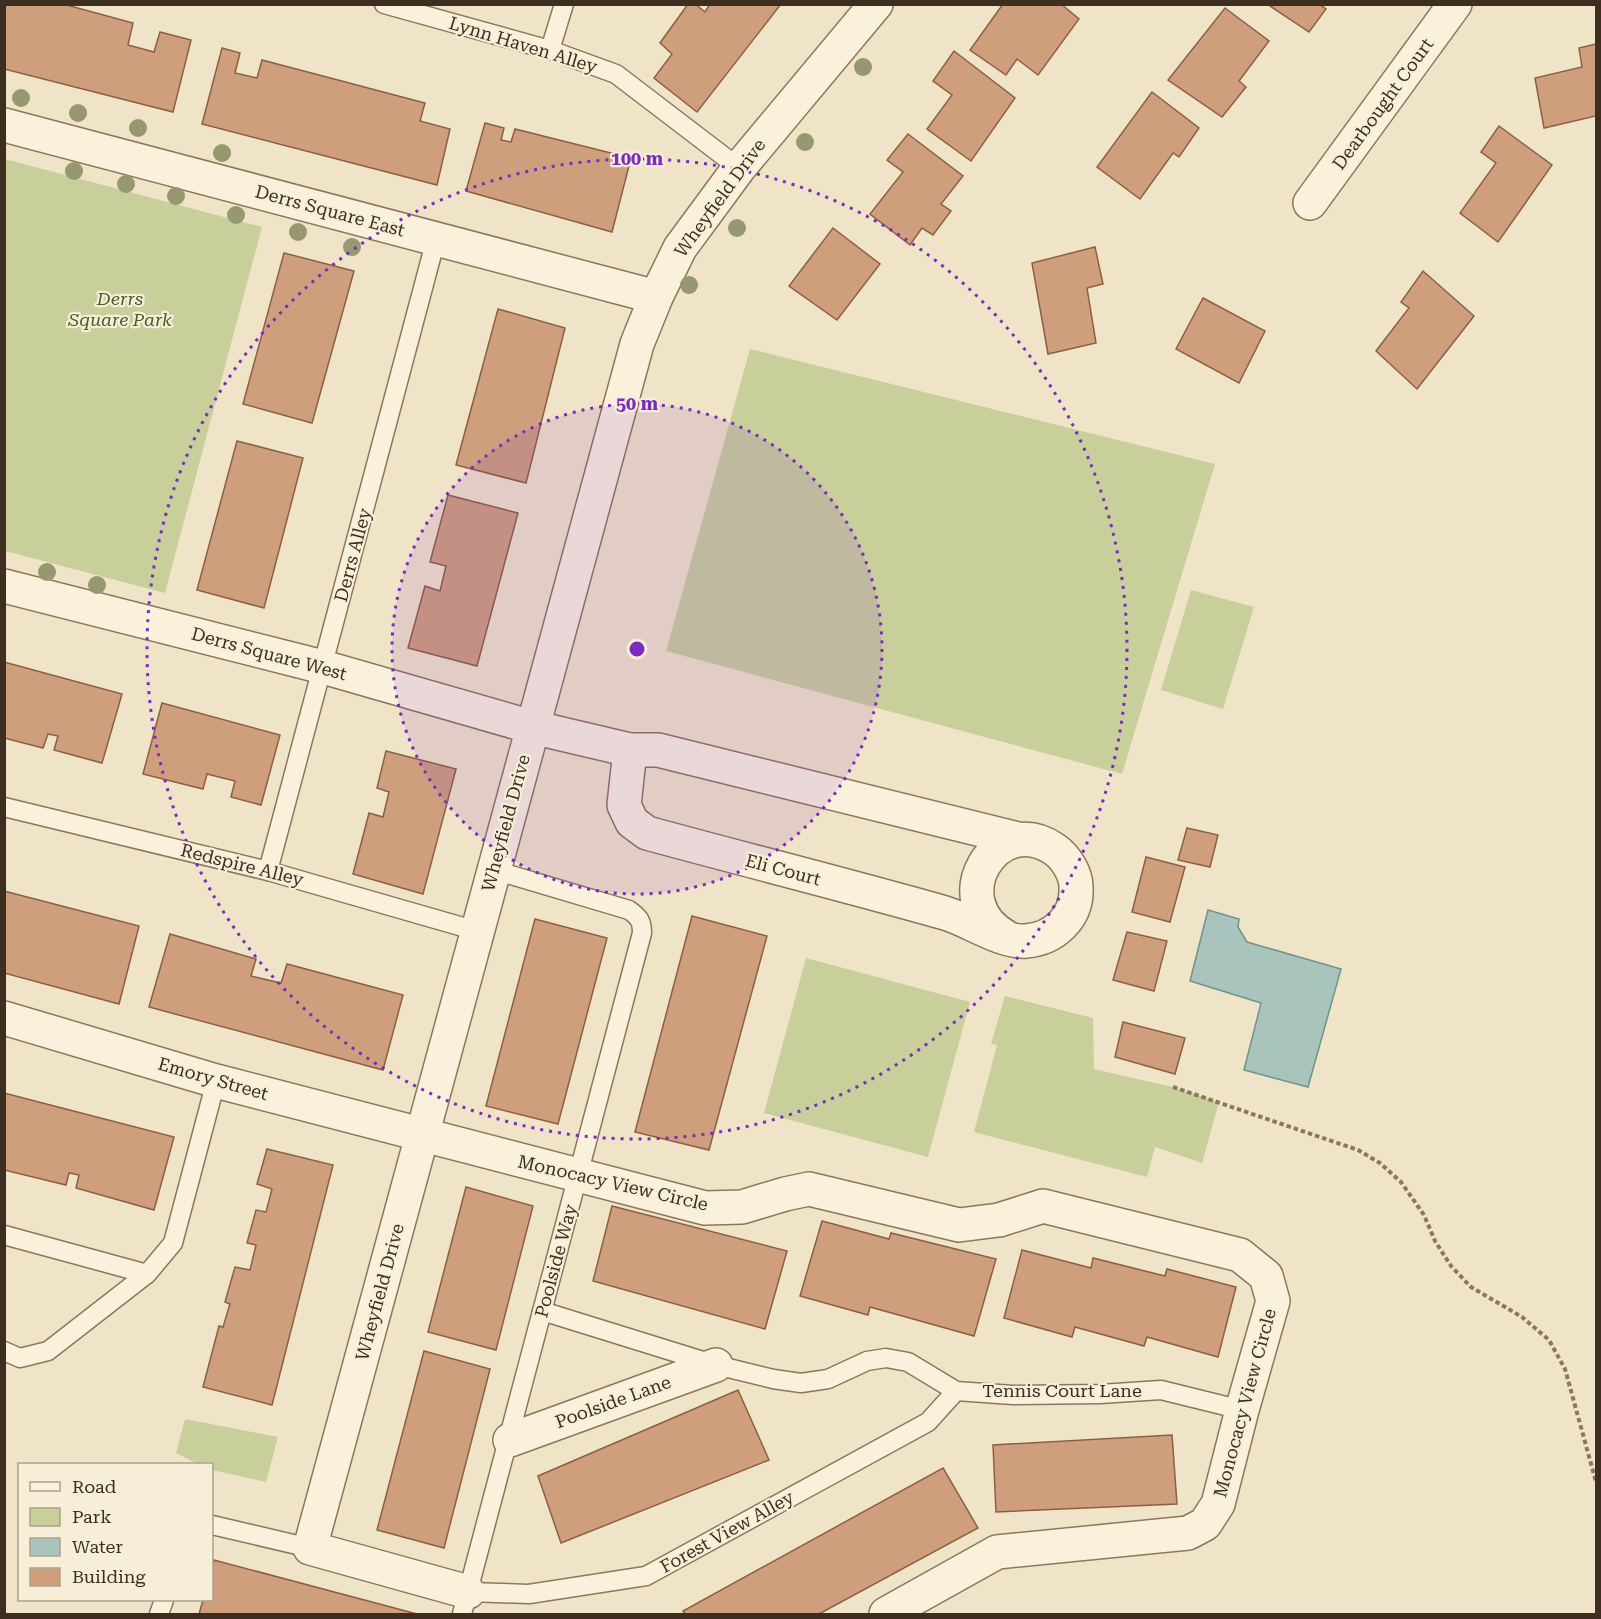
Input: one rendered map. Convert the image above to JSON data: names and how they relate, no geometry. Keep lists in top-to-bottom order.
{
  "streets": {
    "street": [
      "Dearbought Court",
      "Wheyfield Drive",
      "Derrs Square East",
      "Derrs Square West",
      "Eli Court",
      "Emory Street",
      "Monocacy View Circle",
      "Poolside Lane"
    ],
    "lane": [
      "Lynn Haven Alley",
      "Derrs Alley",
      "Redspire Alley",
      "Poolside Way",
      "Tennis Court Lane",
      "Forest View Alley"
    ]
  },
  "crossings": [
    ["Lynn Haven Alley", "Wheyfield Drive"],
    ["Wheyfield Drive", "Derrs Square East"],
    ["Wheyfield Drive", "Derrs Square West"],
    ["Wheyfield Drive", "Redspire Alley"],
    ["Wheyfield Drive", "Eli Court"],
    ["Wheyfield Drive", "Emory Street"],
    ["Wheyfield Drive", "Monocacy View Circle"],
    ["Wheyfield Drive", "Poolside Way"],
    ["Derrs Square East", "Derrs Alley"],
    ["Derrs Alley", "Derrs Square West"],
    ["Derrs Alley", "Redspire Alley"],
    ["Derrs Square West", "Eli Court"],
    ["Emory Street", "Monocacy View Circle"],
    ["Monocacy View Circle", "Poolside Way"],
    ["Monocacy View Circle", "Tennis Court Lane"],
    ["Poolside Way", "Tennis Court Lane"],
    ["Poolside Way", "Poolside Lane"],
    ["Poolside Way", "Forest View Alley"],
    ["Tennis Court Lane", "Poolside Lane"],
    ["Tennis Court Lane", "Forest View Alley"]
  ],
  "parks": ["Derrs Square Park"],
  "legend": [
    "Road",
    "Park",
    "Water",
    "Building"
  ],
  "rings": ["100 m", "50 m"]
}
